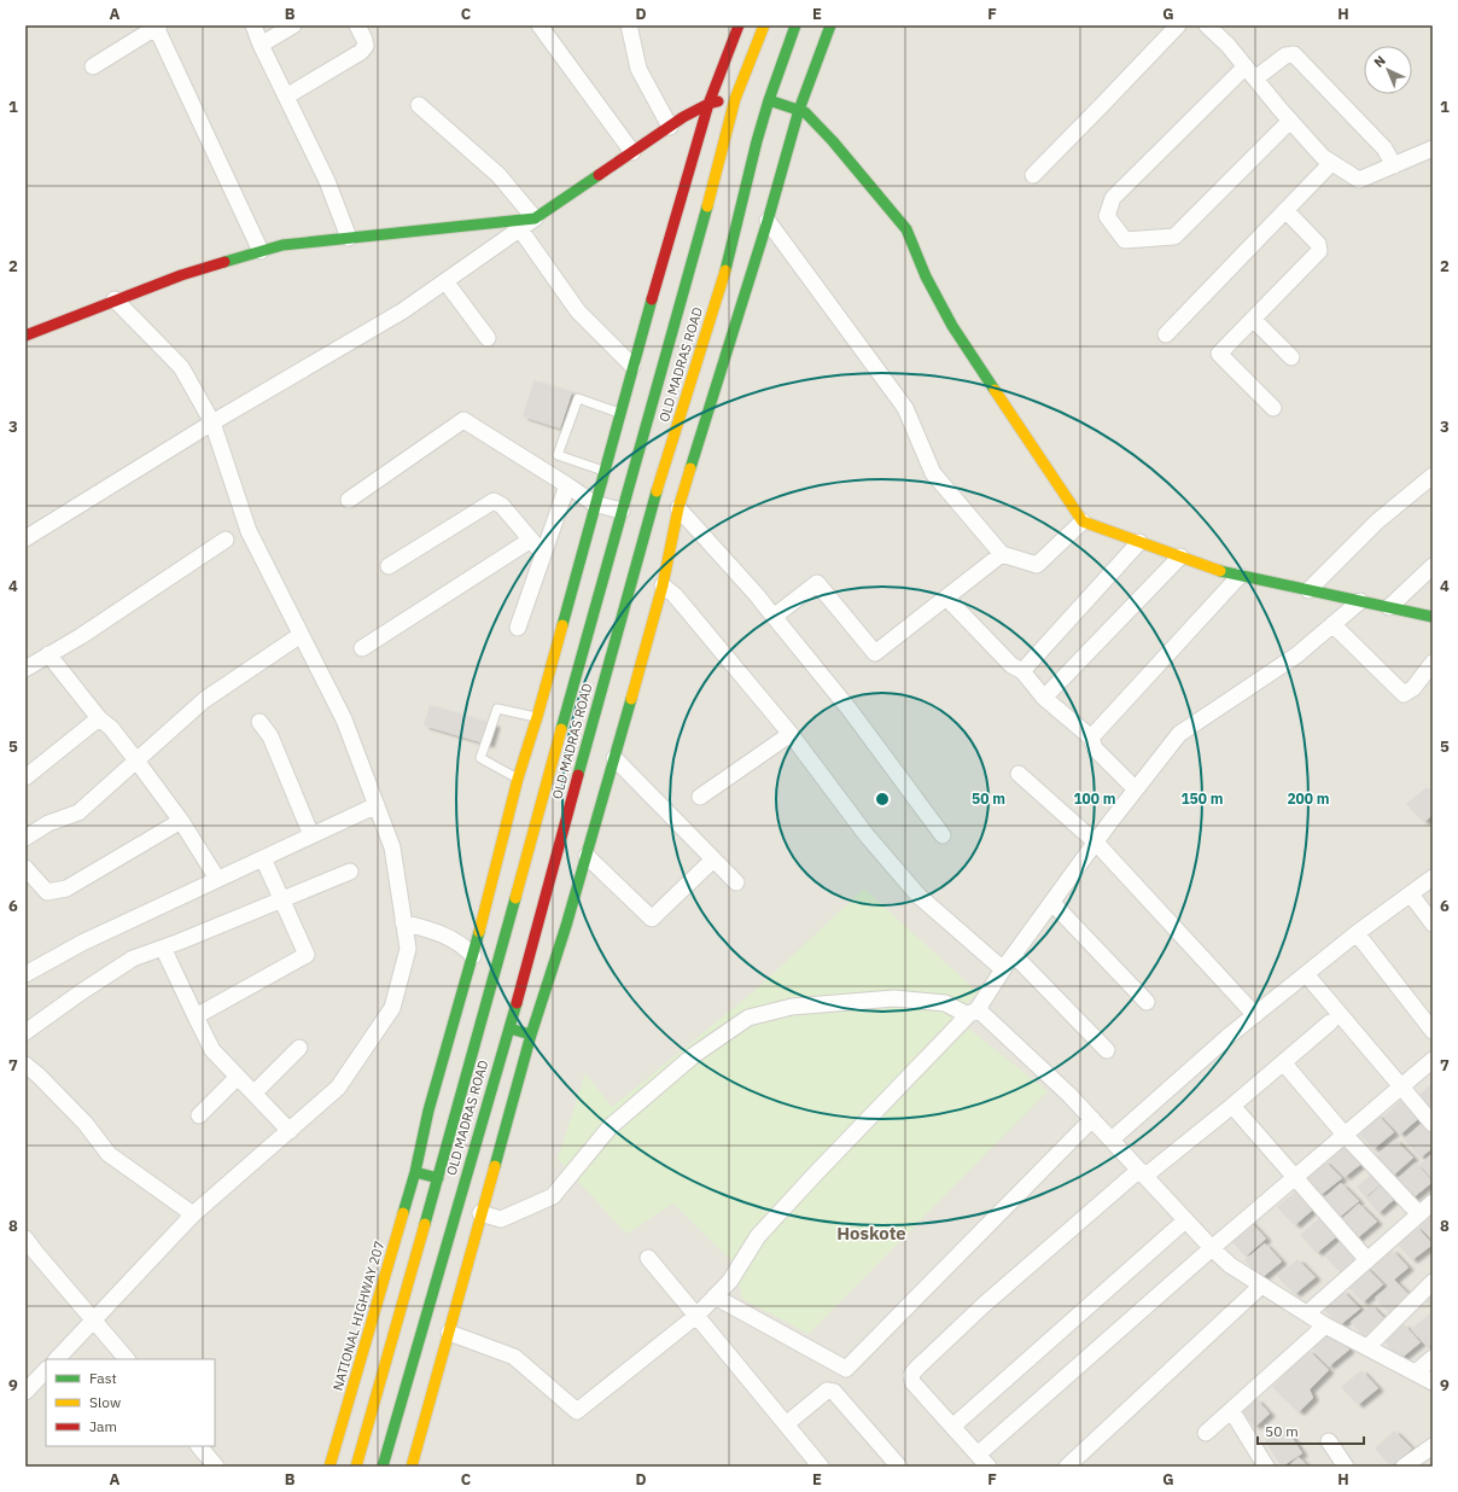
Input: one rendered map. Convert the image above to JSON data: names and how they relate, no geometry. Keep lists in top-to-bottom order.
{
  "streets": {
    "main road": ["OLD MADRAS ROAD", "NATIONAL HIGHWAY 207"]
  },
  "districts": ["Hoskote"],
  "legend": ["Fast", "Slow", "Jam"],
  "scale_bar": "50 m",
  "north": "top left",
  "grid": {
    "columns": [
      "A",
      "B",
      "C",
      "D",
      "E",
      "F",
      "G",
      "H"
    ],
    "rows": [
      "1",
      "2",
      "3",
      "4",
      "5",
      "6",
      "7",
      "8",
      "9"
    ]
  },
  "rings": [
    "50 m",
    "100 m",
    "150 m",
    "200 m"
  ]
}
